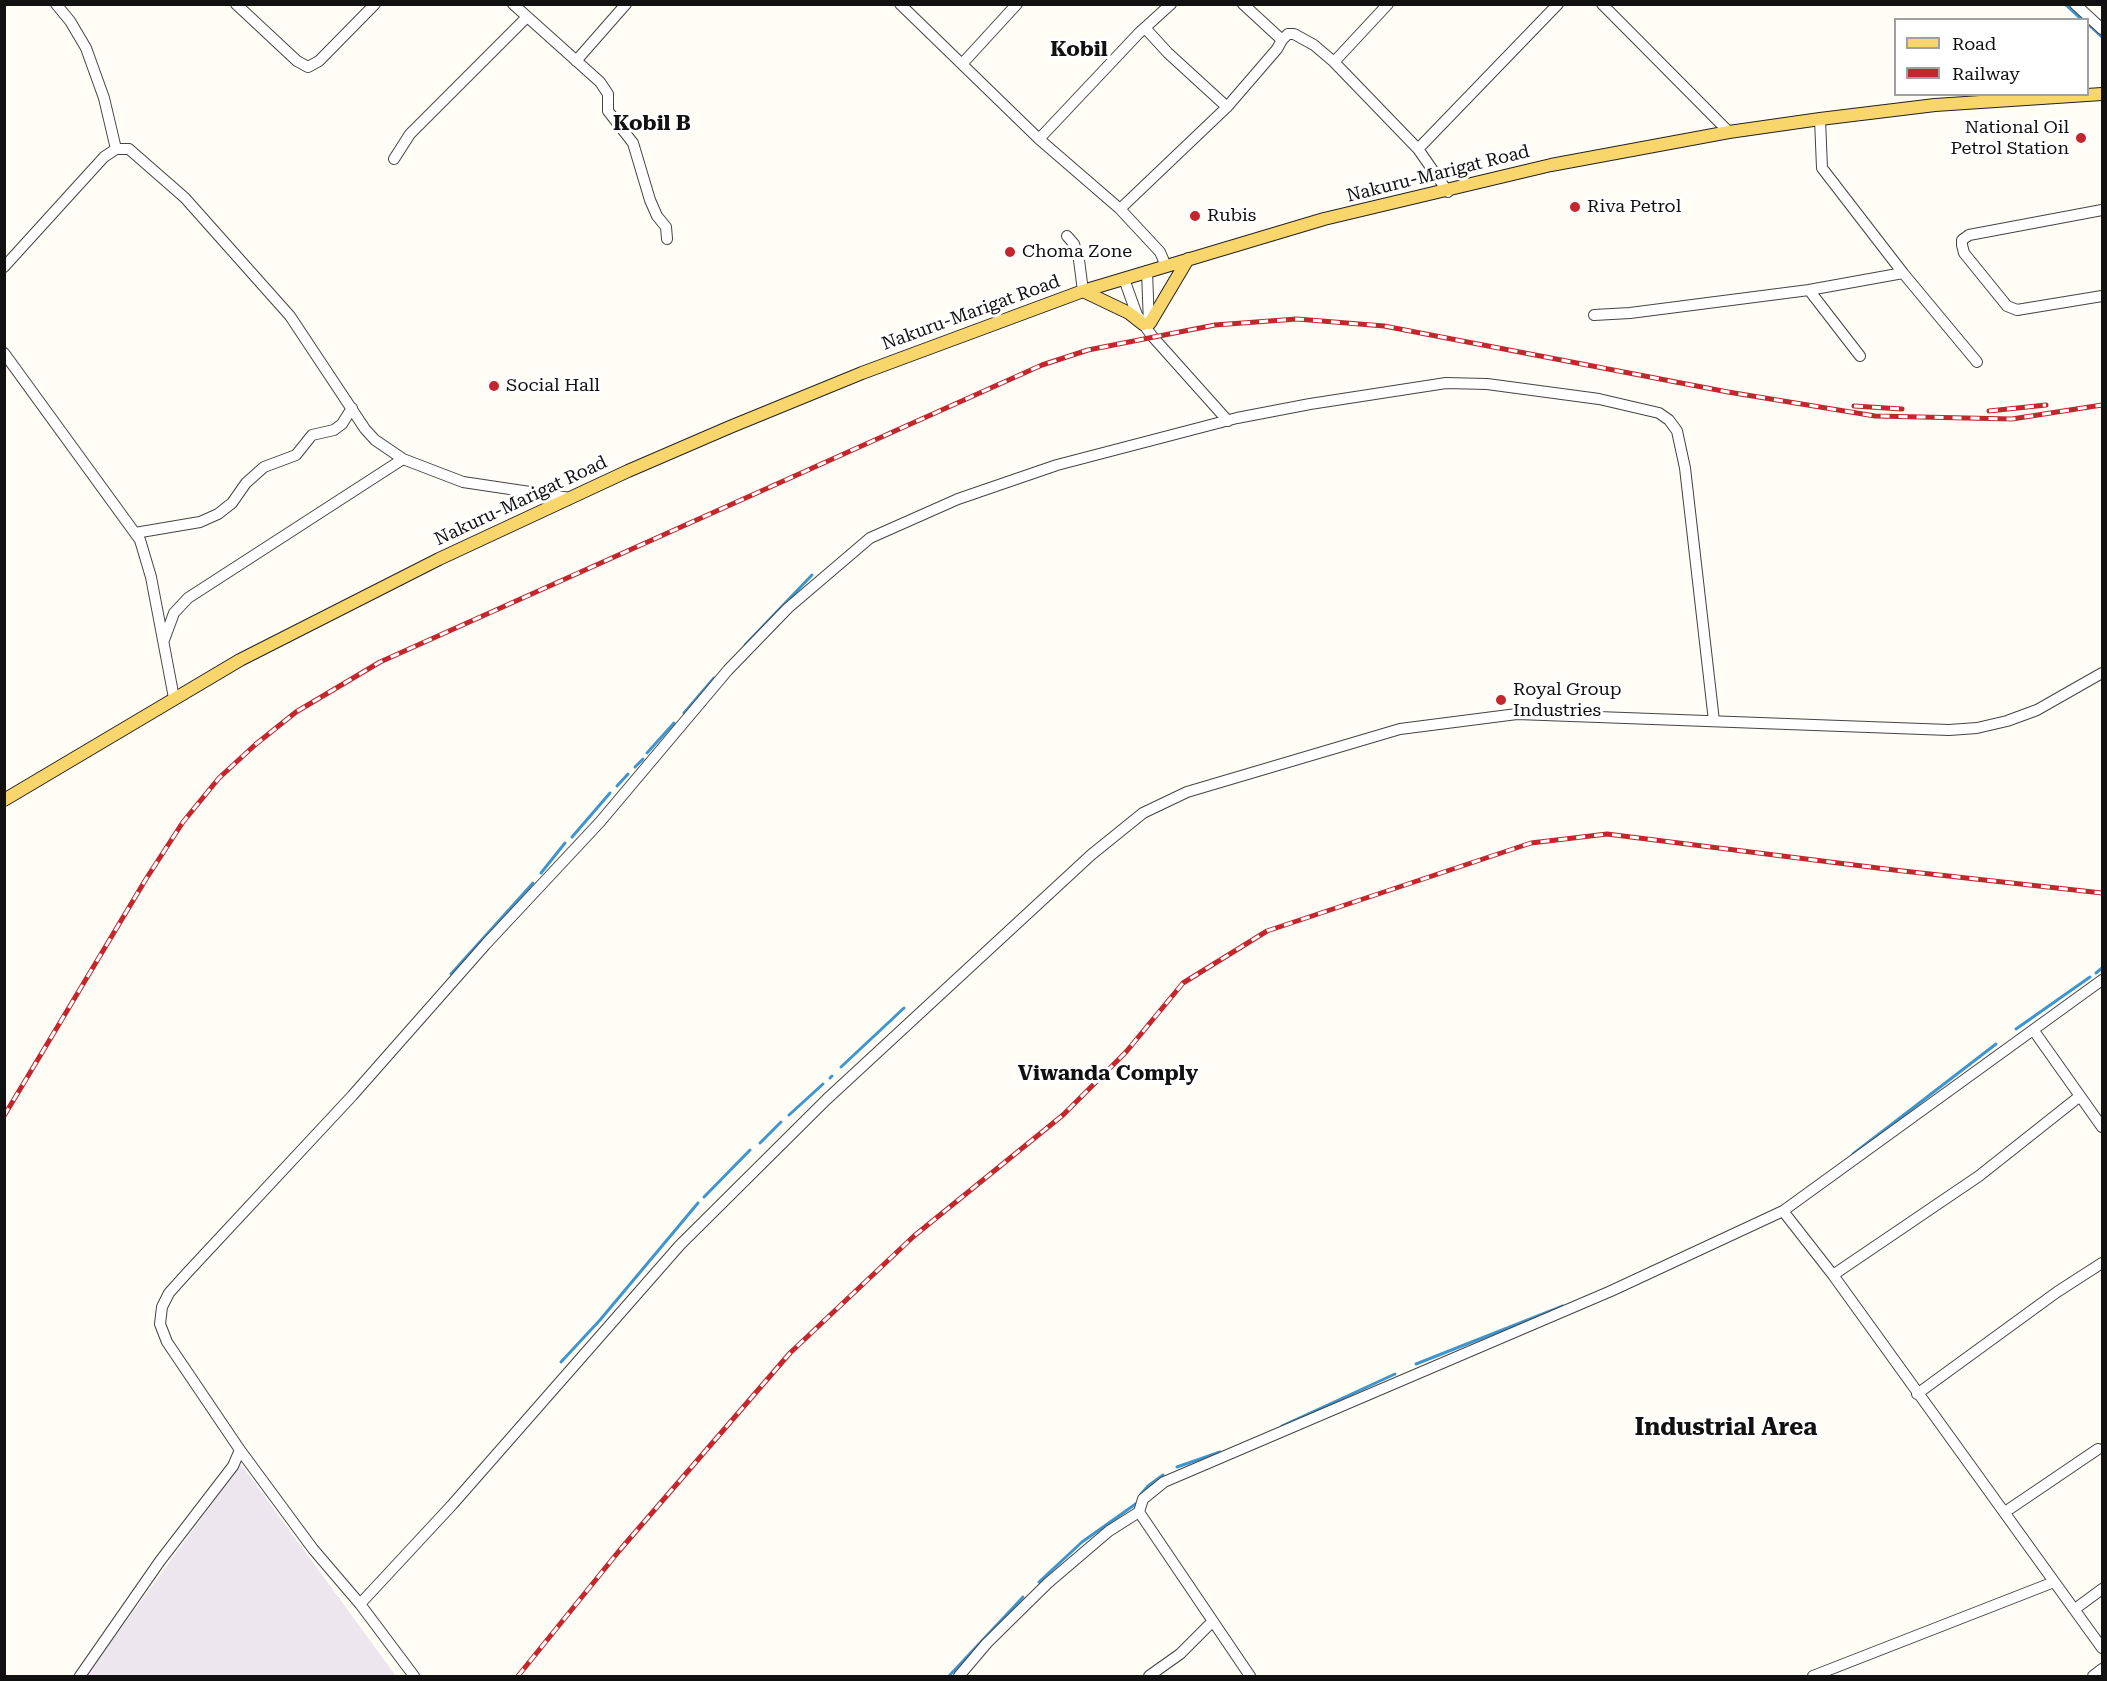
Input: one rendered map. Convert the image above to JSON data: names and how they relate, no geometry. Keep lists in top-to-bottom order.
{
  "streets": {
    "main road": ["Nakuru-Marigat Road"]
  },
  "districts": [
    "Kobil",
    "Kobil B",
    "Viwanda Comply",
    "Industrial Area"
  ],
  "places": [
    "National Oil Petrol Station",
    "Riva Petrol",
    "Rubis",
    "Choma Zone",
    "Social Hall",
    "Royal Group Industries"
  ],
  "legend": ["Road", "Railway"]
}
